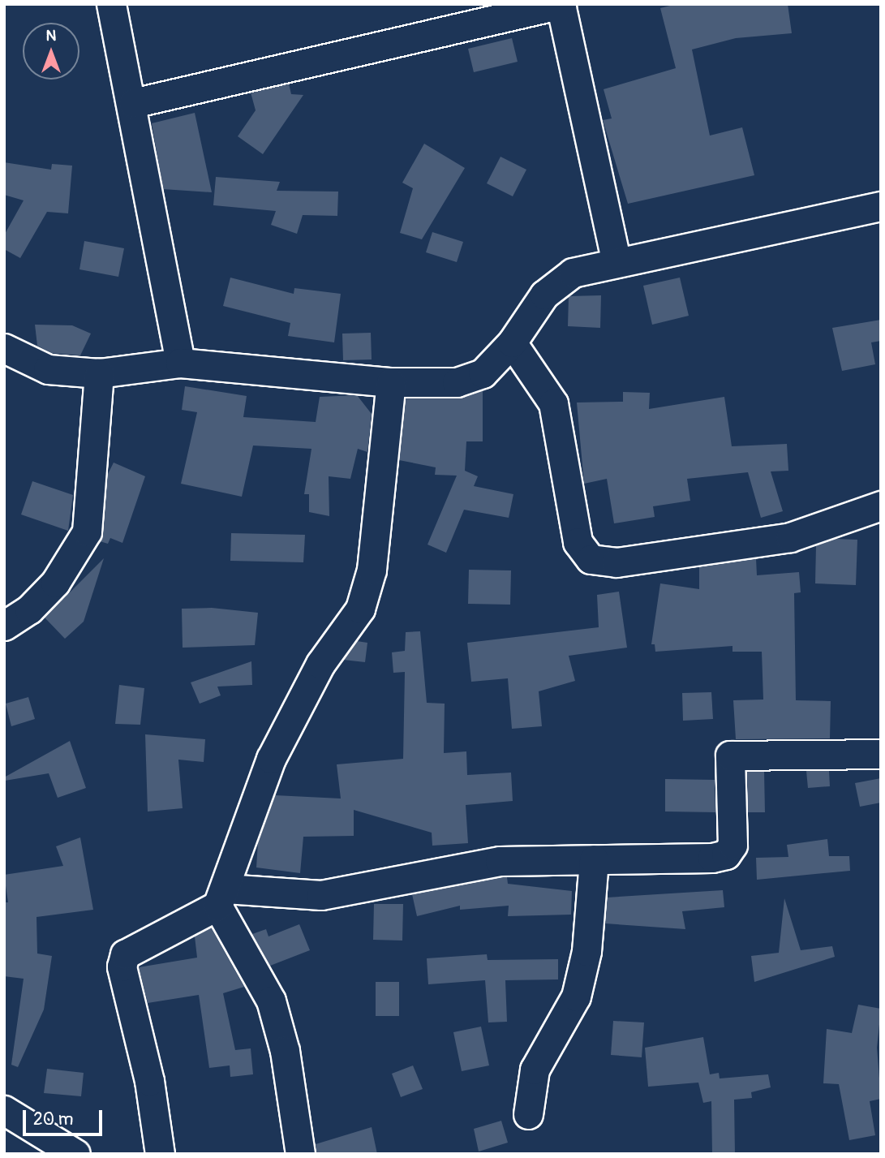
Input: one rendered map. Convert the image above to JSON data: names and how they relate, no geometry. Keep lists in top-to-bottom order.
{
  "scale_bar": "20 m",
  "north": "top"
}
